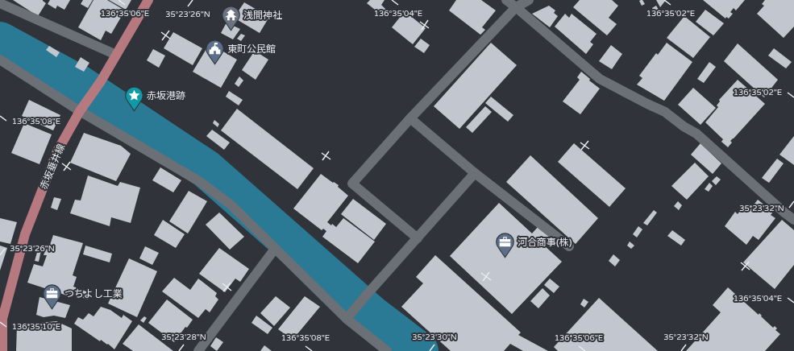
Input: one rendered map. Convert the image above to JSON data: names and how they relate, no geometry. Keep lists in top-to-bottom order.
{
  "streets": {
    "main road": ["赤坂垂井線"]
  },
  "places": {
    "temple": ["浅間神社"],
    "public building": ["東町公民館"],
    "place": ["赤坂港跡"],
    "office": ["河合商事(株)", "つちよし工業"]
  },
  "coordinates": [
    "136°35'06\"E",
    "136°35'02\"E",
    "136°35'04\"E",
    "35°23'26\"N",
    "136°35'08\"E",
    "35°23'32\"N",
    "136°35'10\"E",
    "35°23'28\"N",
    "35°23'30\"N"
  ]
}
